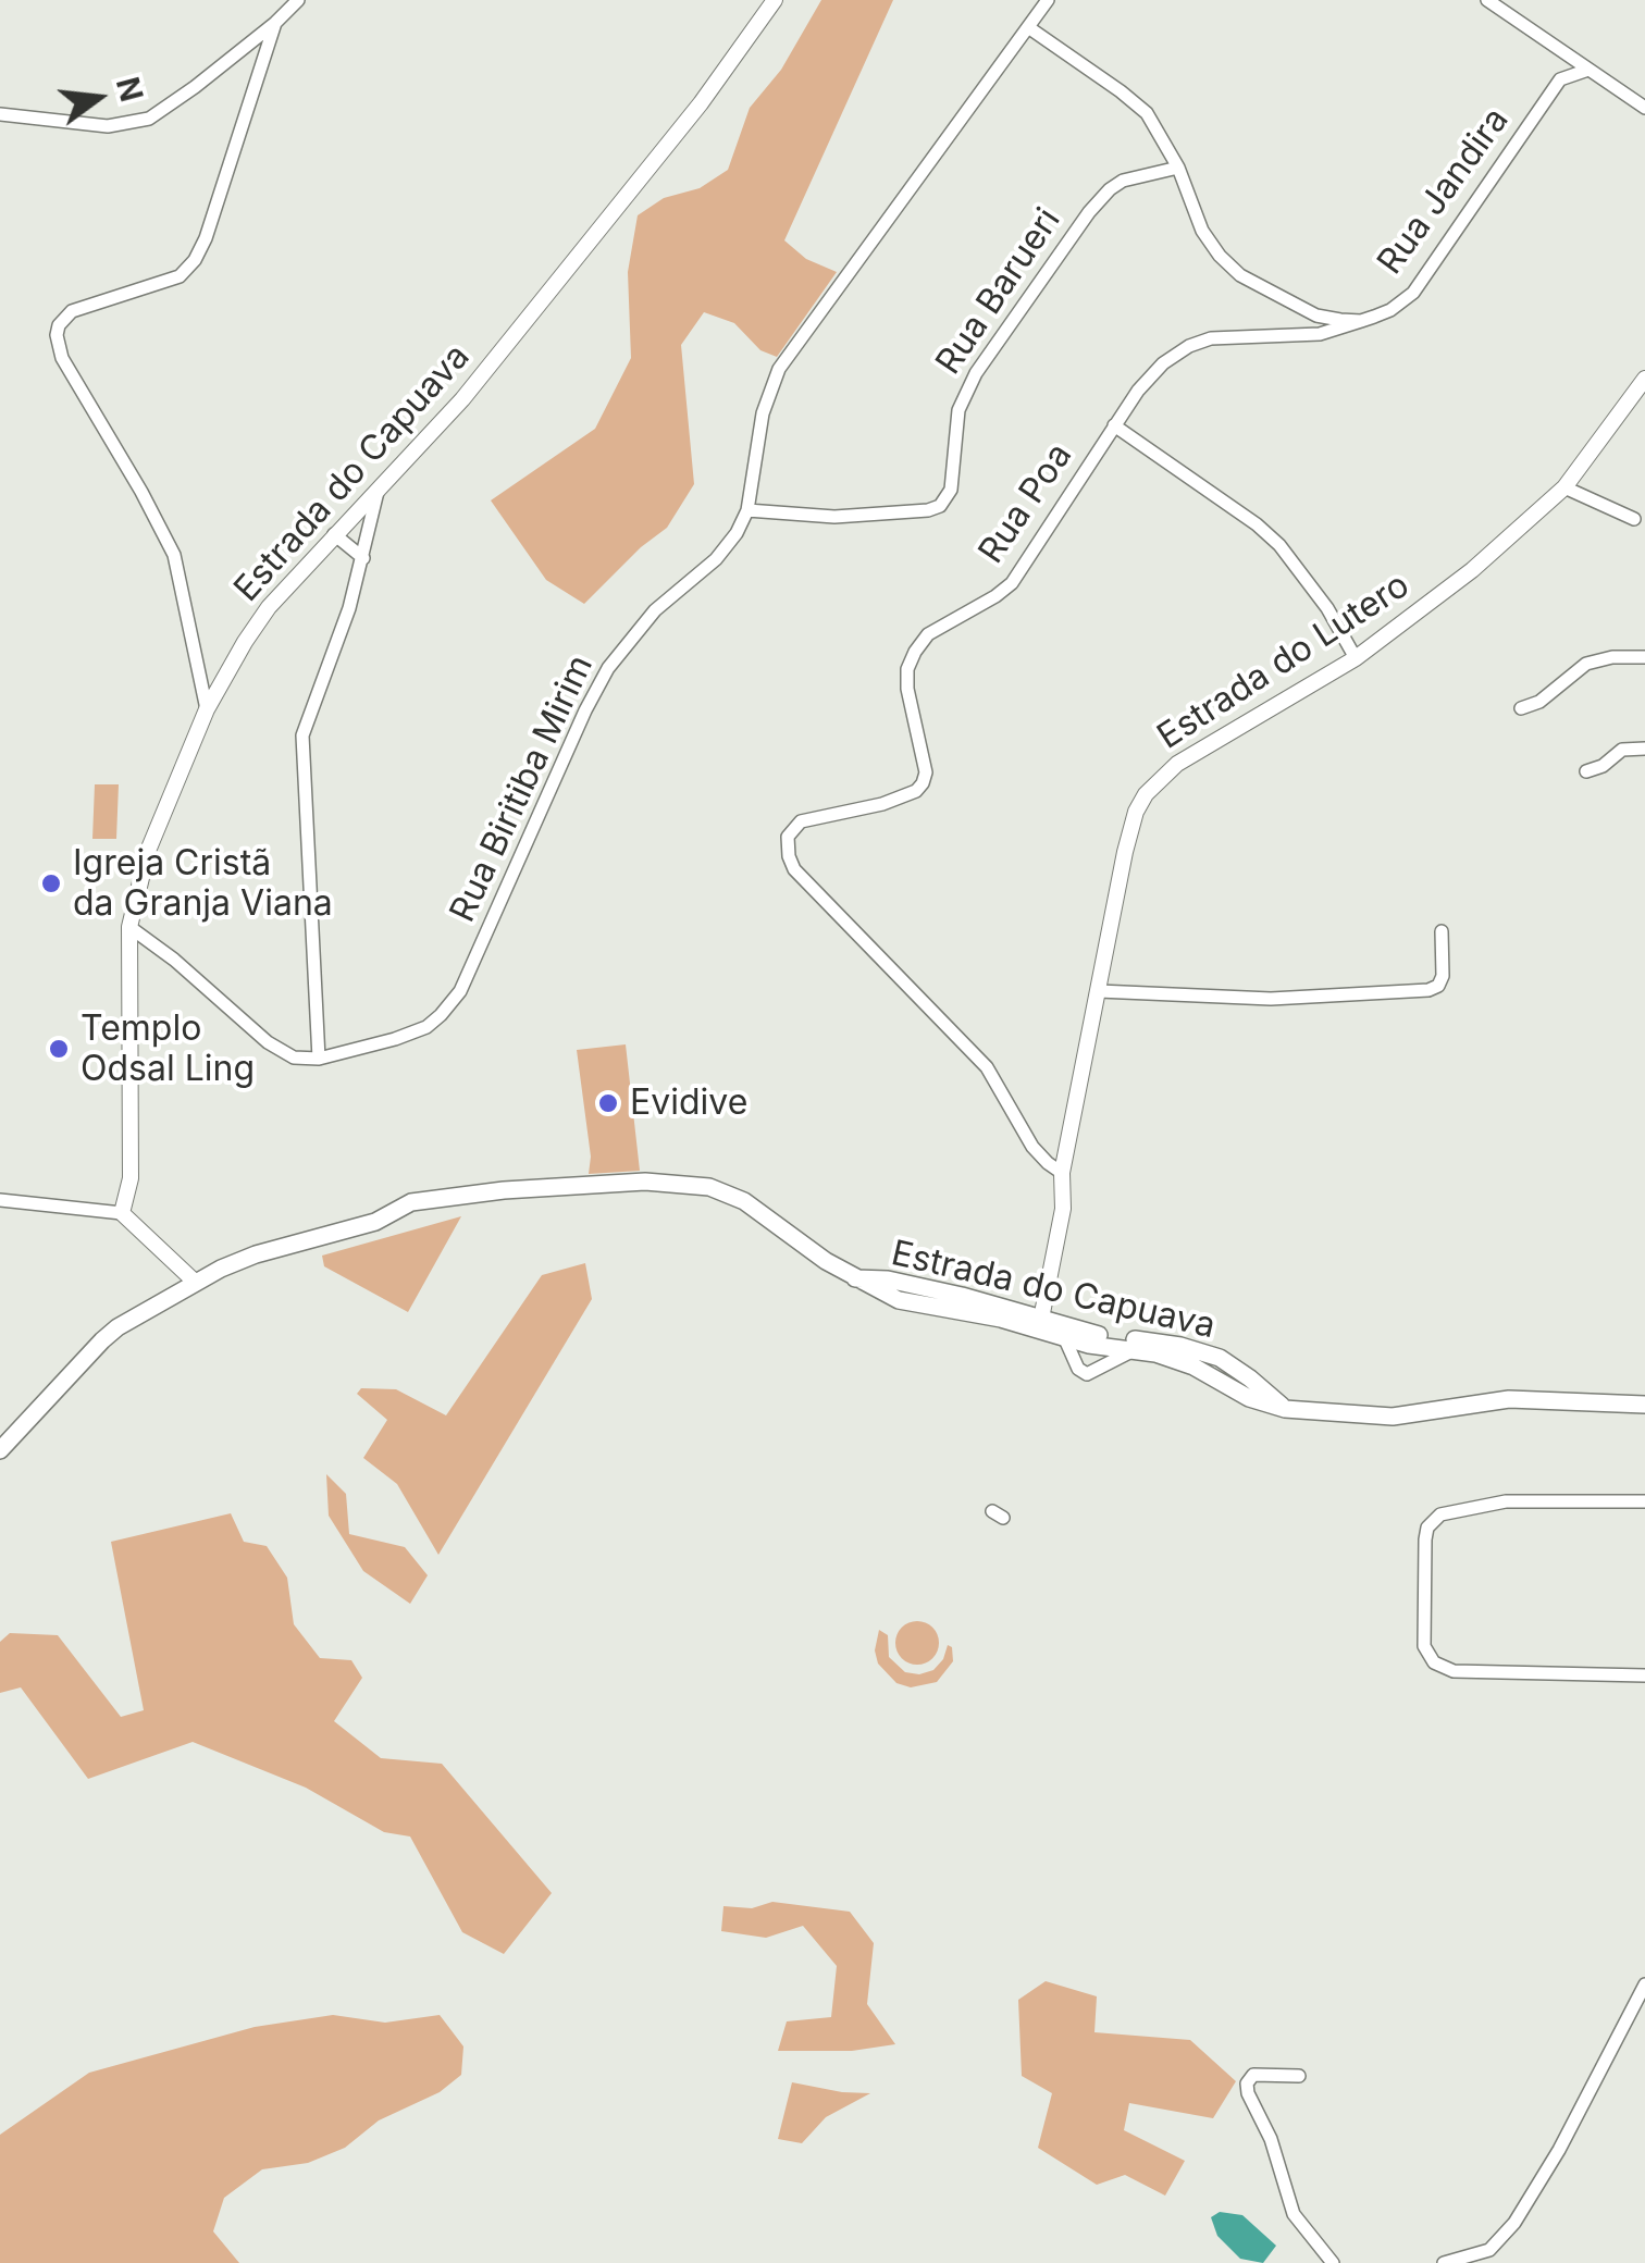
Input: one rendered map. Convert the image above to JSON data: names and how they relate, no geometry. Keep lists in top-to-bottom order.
{
  "streets": {
    "main road": ["Estrada do Capuava"],
    "street": [
      "Rua Jandira",
      "Rua Barueri",
      "Rua Poa",
      "Estrada do Lutero",
      "Rua Biritiba Mirim"
    ]
  },
  "crossings": [
    ["Rua Jandira", "Rua Poa"],
    ["Rua Barueri", "Rua Biritiba Mirim"],
    ["Estrada do Capuava", "Estrada do Lutero"],
    ["Rua Poa", "Estrada do Lutero"]
  ],
  "places": ["Igreja Cristã da Granja Viana", "Templo Odsal Ling", "Evidive"],
  "north": "right"
}
